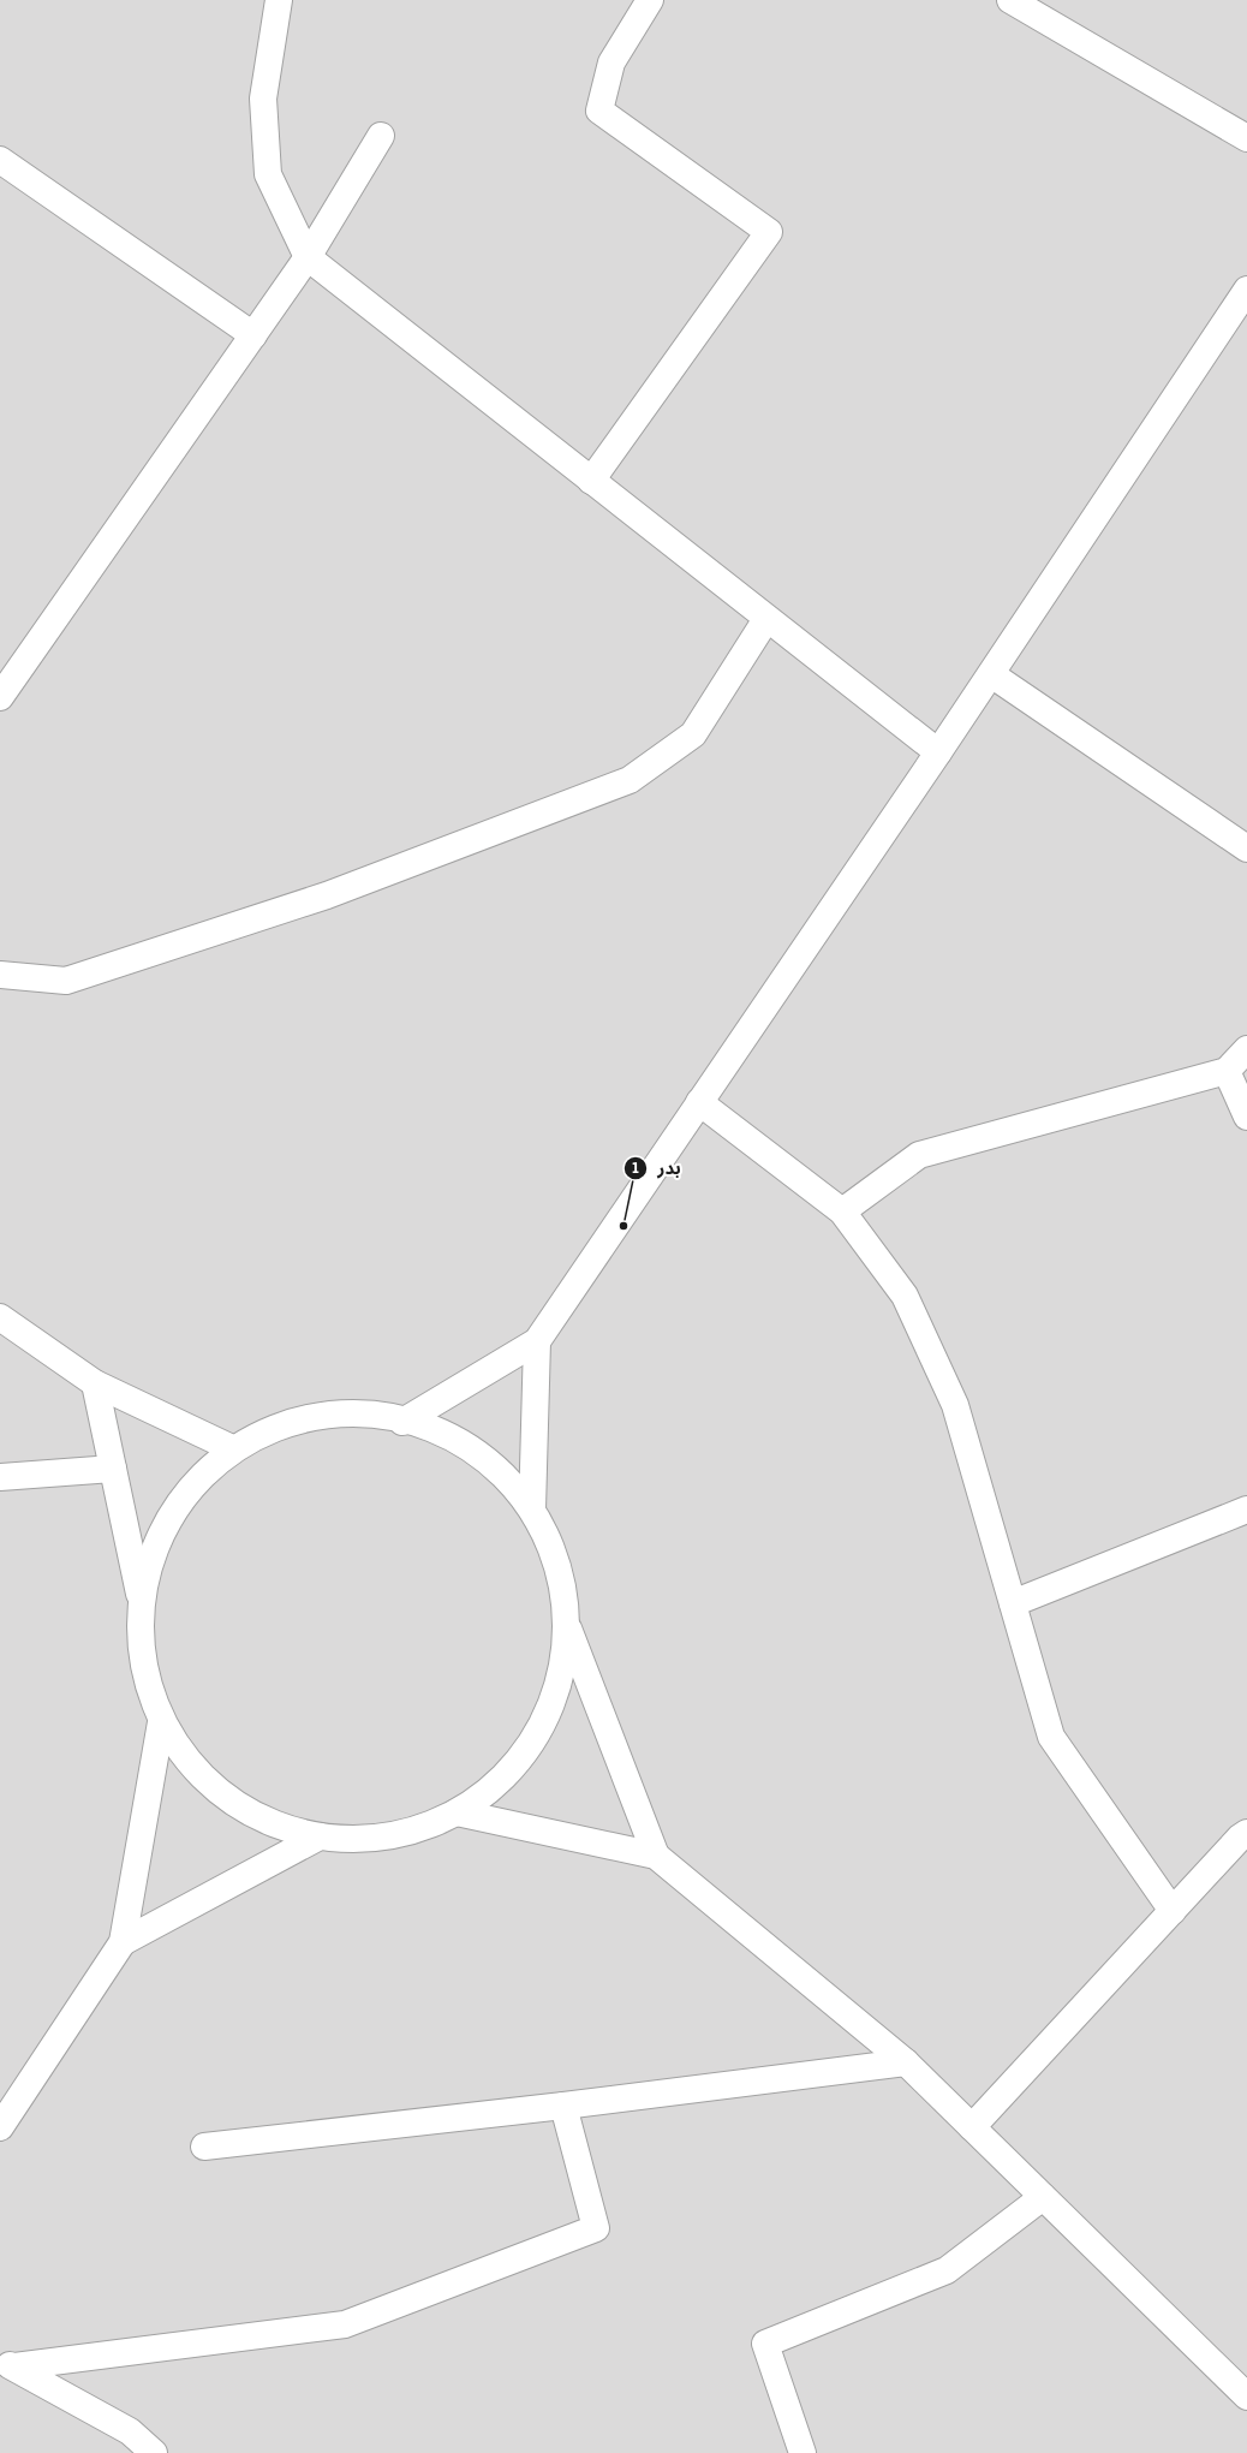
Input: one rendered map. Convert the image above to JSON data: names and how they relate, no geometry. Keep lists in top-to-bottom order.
{
  "places": ["بدر"]
}
